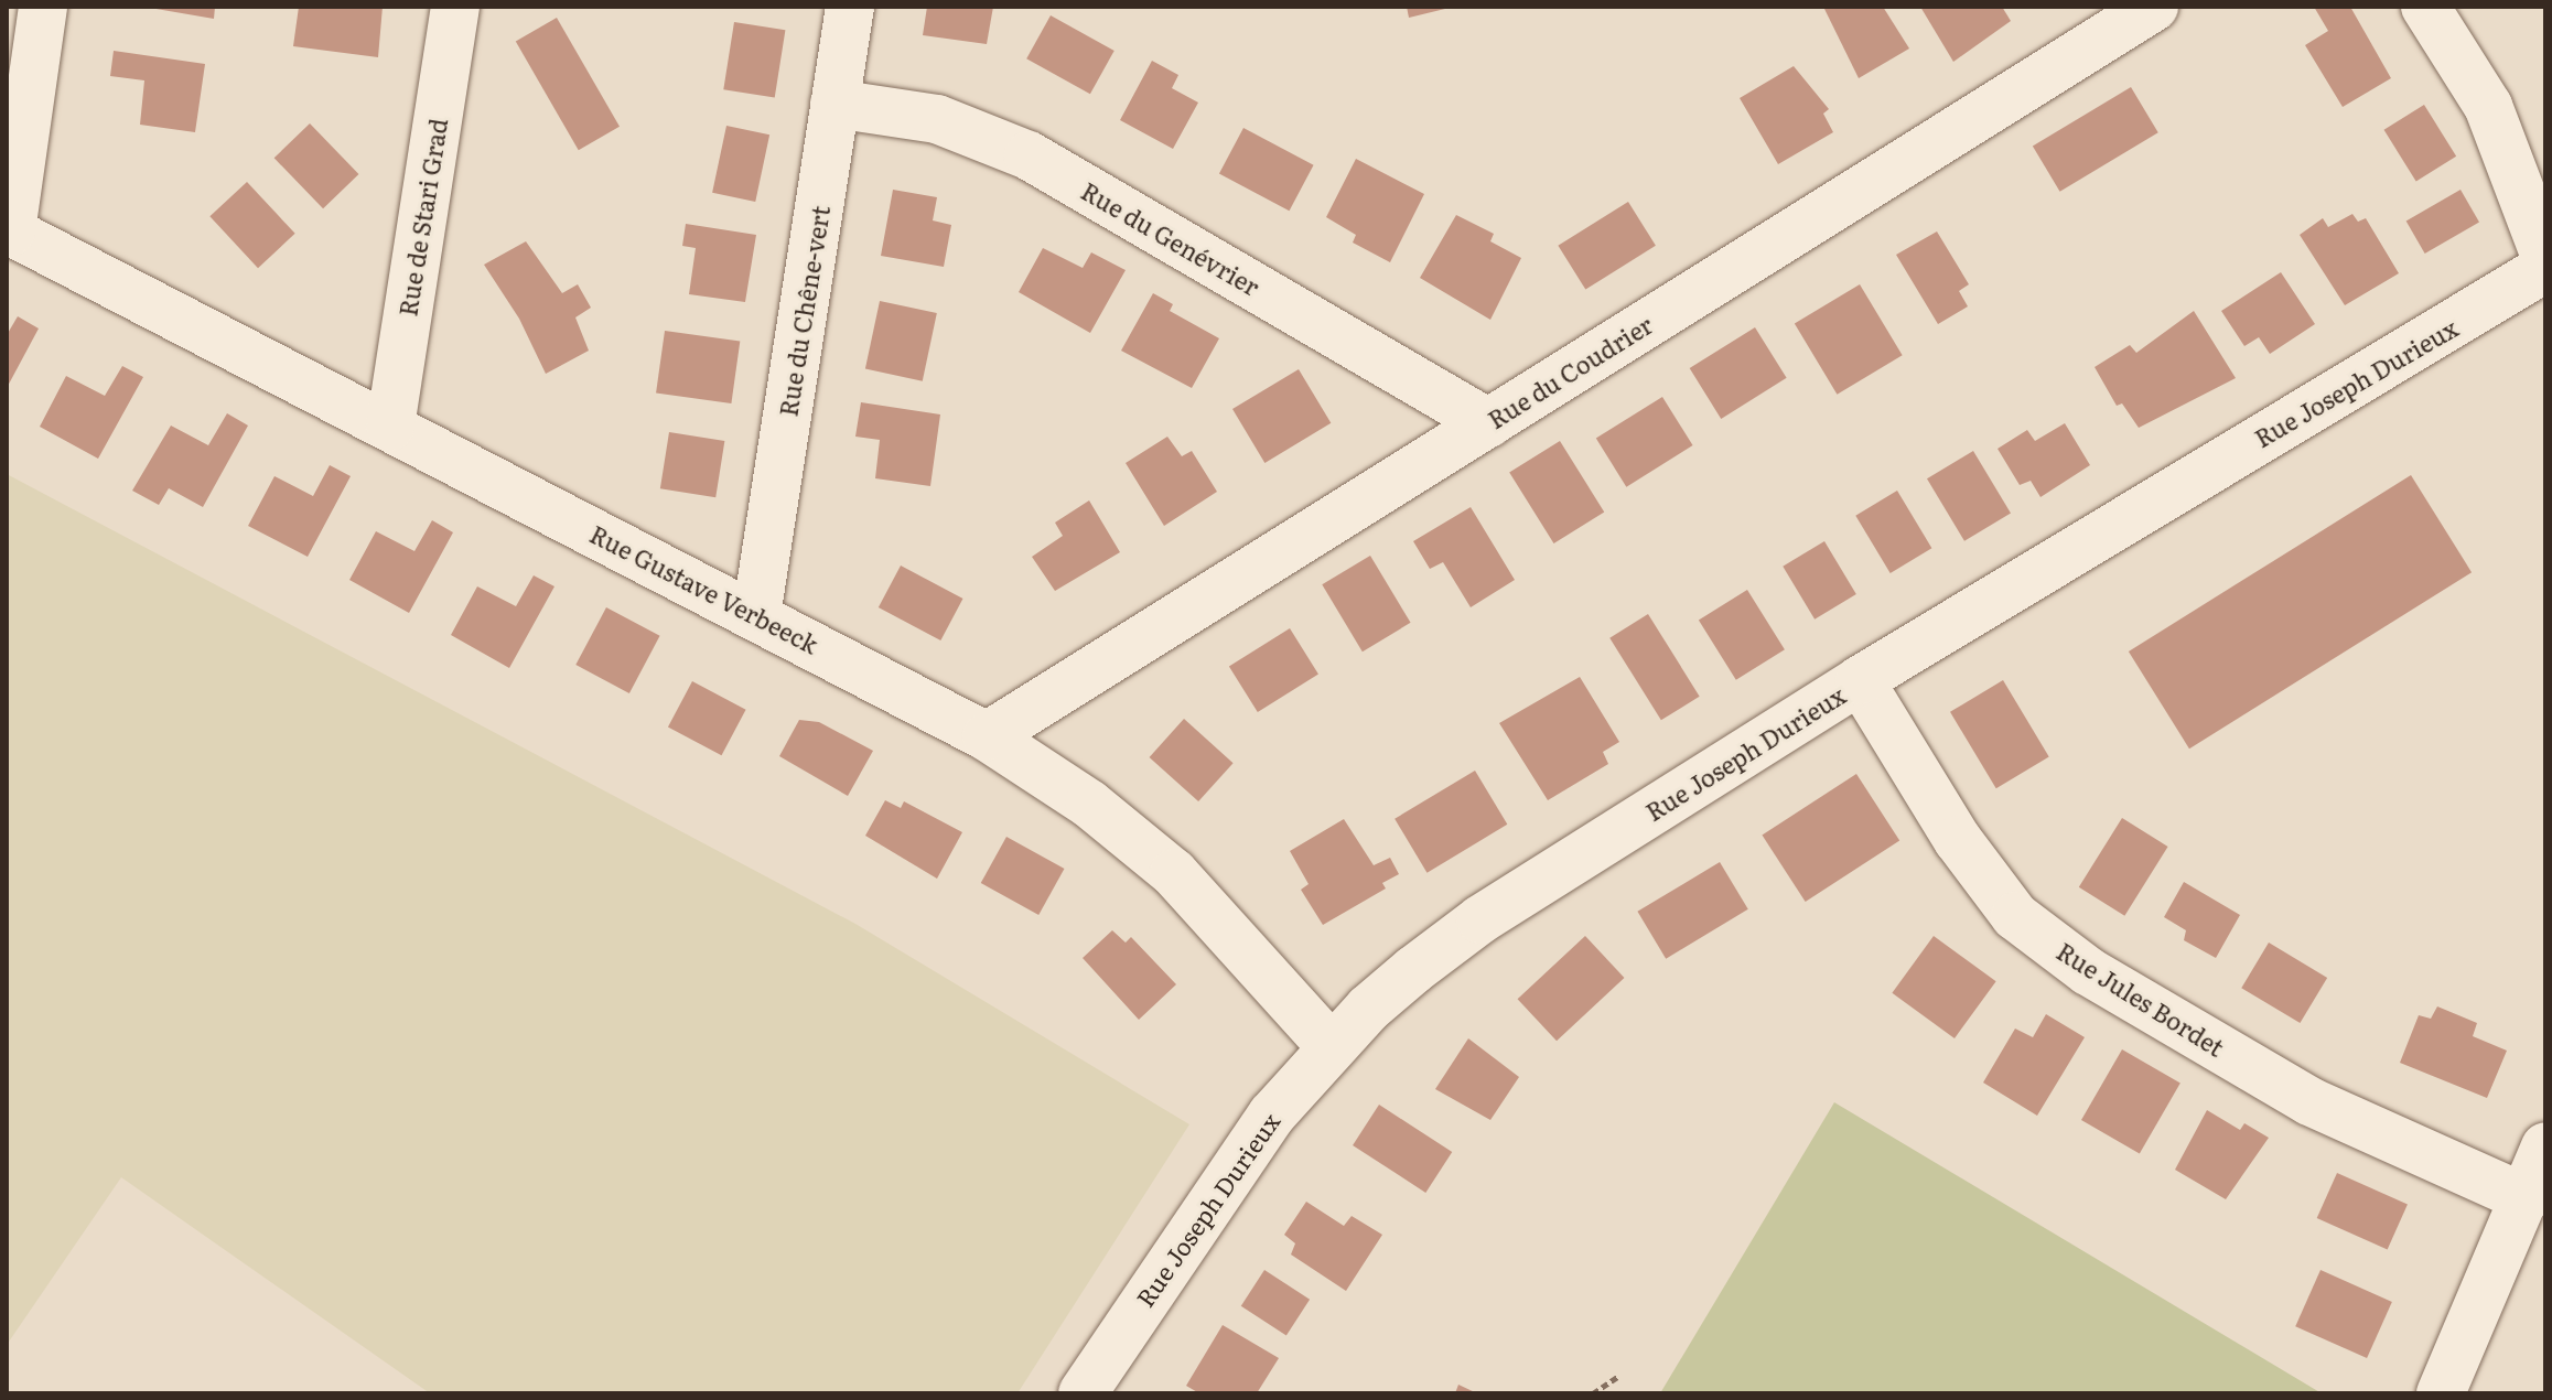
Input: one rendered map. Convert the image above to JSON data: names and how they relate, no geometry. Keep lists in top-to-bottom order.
{
  "streets": {
    "street": [
      "Rue de Stari Grad",
      "Rue du Genévrier",
      "Rue du Chêne-vert",
      "Rue du Coudrier",
      "Rue Joseph Durieux",
      "Rue Gustave Verbeeck",
      "Rue Jules Bordet"
    ]
  },
  "crossings": [
    ["Rue de Stari Grad", "Rue Gustave Verbeeck"],
    ["Rue du Genévrier", "Rue du Chêne-vert"],
    ["Rue du Genévrier", "Rue du Coudrier"],
    ["Rue du Chêne-vert", "Rue Gustave Verbeeck"],
    ["Rue du Coudrier", "Rue Gustave Verbeeck"],
    ["Rue Joseph Durieux", "Rue Gustave Verbeeck"],
    ["Rue Joseph Durieux", "Rue Jules Bordet"]
  ]
}
